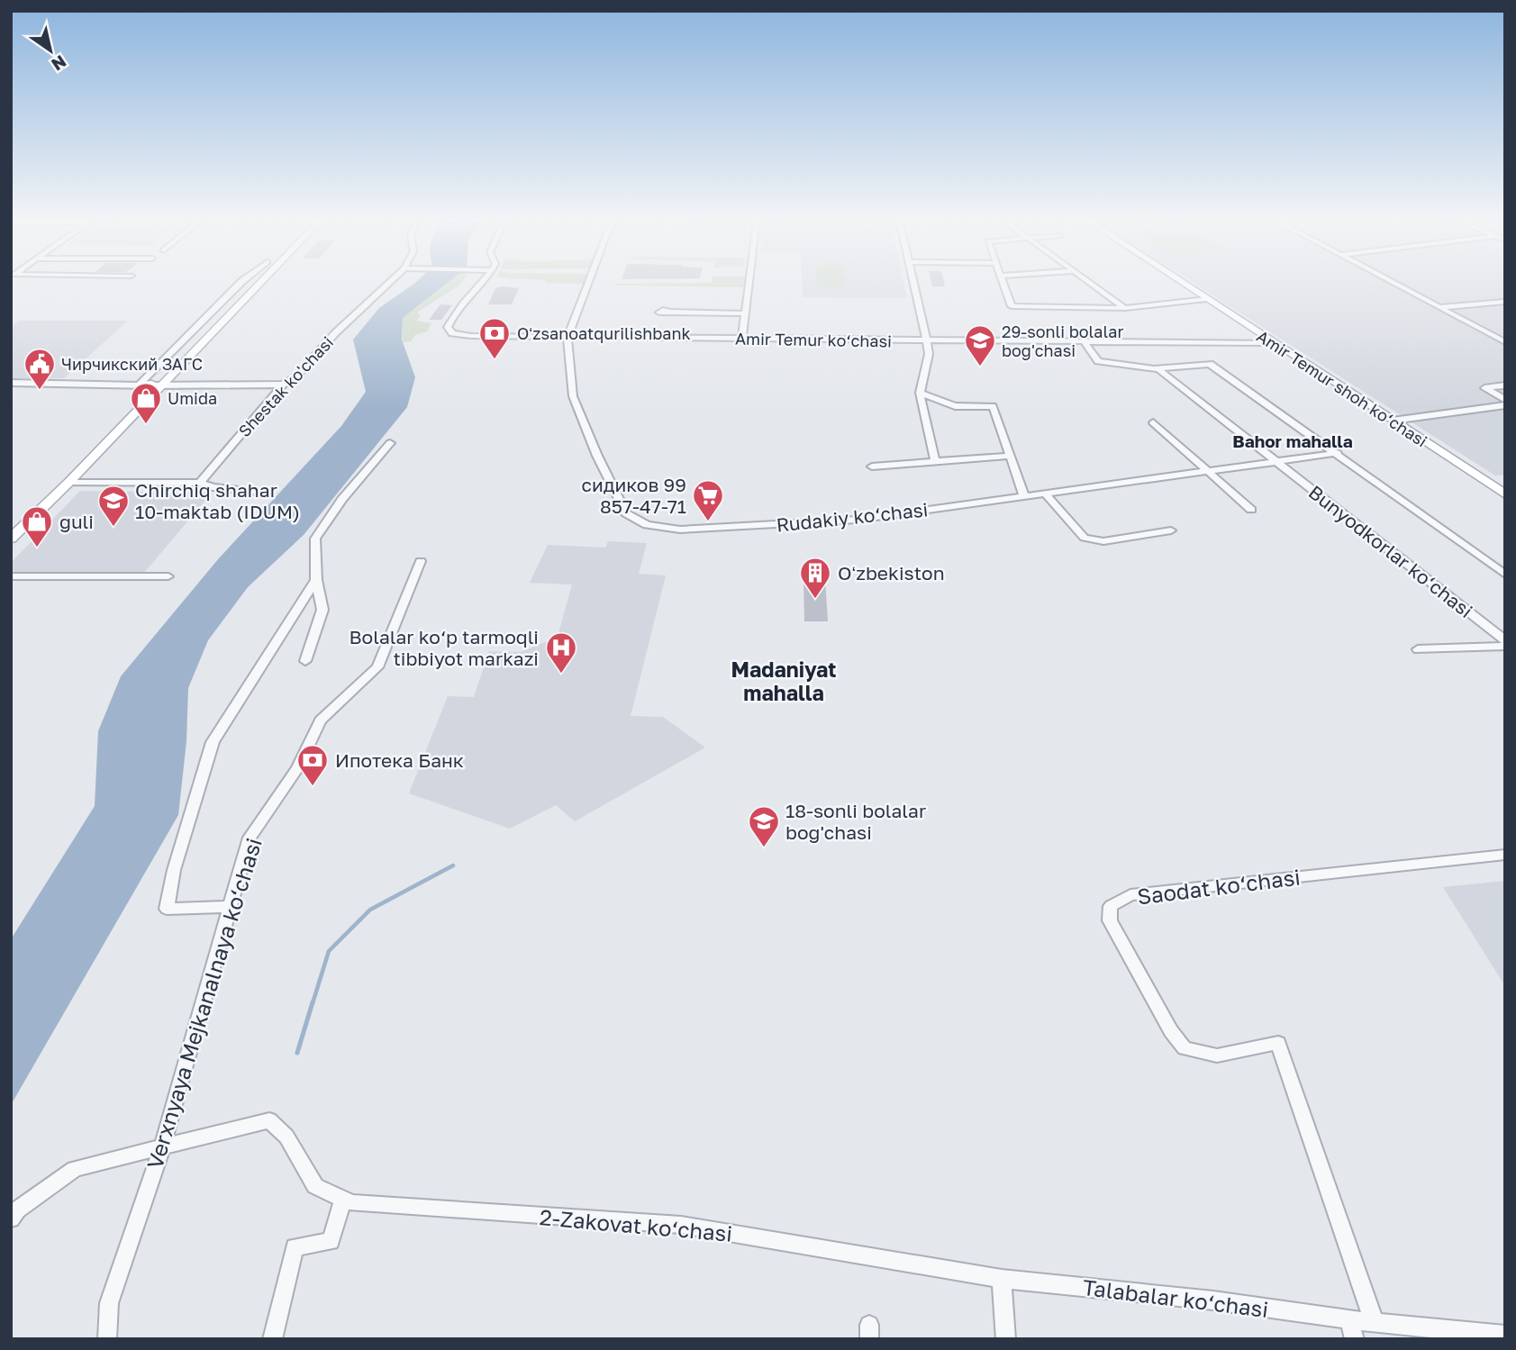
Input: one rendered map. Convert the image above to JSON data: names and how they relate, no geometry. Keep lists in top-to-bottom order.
{
  "streets": {
    "main road": ["Amir Temur shoh ko‘chasi"],
    "street": [
      "Amir Temur ko‘chasi",
      "Shestak ko'chasi",
      "Rudakiy ko‘chasi",
      "Bunyodkorlar ko‘chasi",
      "Saodat ko‘chasi",
      "Verxnyaya Mejkanalnaya ko‘chasi",
      "2-Zakovat ko‘chasi",
      "Talabalar ko‘chasi"
    ]
  },
  "crossings": [
    ["Amir Temur ko‘chasi", "Amir Temur shoh ko‘chasi"],
    ["Amir Temur ko‘chasi", "Rudakiy ko‘chasi"],
    ["Rudakiy ko‘chasi", "Bunyodkorlar ko‘chasi"],
    ["Saodat ko‘chasi", "Talabalar ko‘chasi"],
    ["Verxnyaya Mejkanalnaya ko‘chasi", "2-Zakovat ko‘chasi"],
    ["2-Zakovat ko‘chasi", "Talabalar ko‘chasi"]
  ],
  "districts": ["Bahor mahalla", "Madaniyat mahalla"],
  "places": {
    "bank": ["Oʻzsanoatqurilishbank", "Ипотека Банк"],
    "school or university": ["29-sonli bolalar bog'chasi", "Chirchiq shahar 10-maktab (IDUM)", "18-sonli bolalar bog'chasi"],
    "public building": ["Чирчикский ЗАГС"],
    "shop": ["Umida", "guli"],
    "supermarket": ["сидиков 99 857-47-71"],
    "building": ["Oʻzbekiston"],
    "hospital": ["Bolalar ko‘p tarmoqli tibbiyot markazi"]
  },
  "north": "bottom right"
}
